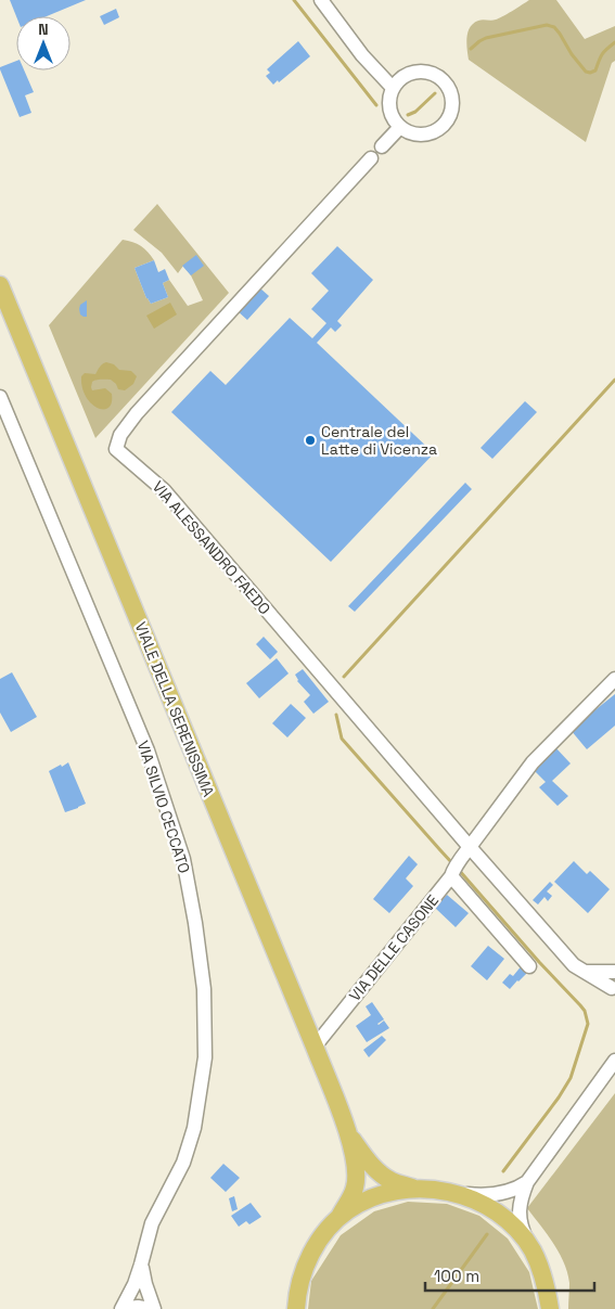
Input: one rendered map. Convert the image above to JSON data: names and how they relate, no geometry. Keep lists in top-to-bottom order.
{
  "streets": {
    "main road": ["VIALE DELLA SERENISSIMA"],
    "street": ["VIA ALESSANDRO FAEDO", "VIA SILVIO CECCATO", "VIA DELLE CASONE"]
  },
  "crossings": [
    ["VIA ALESSANDRO FAEDO", "VIA DELLE CASONE"],
    ["VIALE DELLA SERENISSIMA", "VIA DELLE CASONE"]
  ],
  "places": ["Centrale del Latte di Vicenza"],
  "scale_bar": "100 m",
  "north": "top"
}
